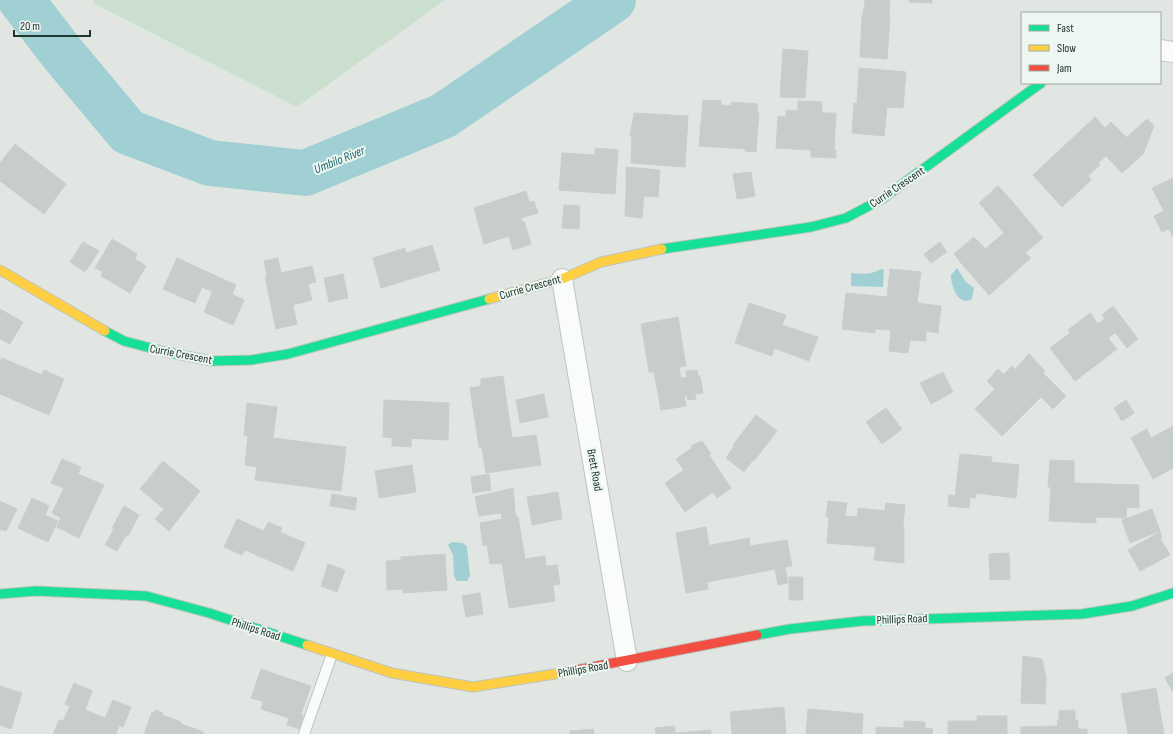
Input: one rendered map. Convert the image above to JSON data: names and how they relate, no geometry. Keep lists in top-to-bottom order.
{
  "streets": {
    "street": ["Currie Crescent", "Brett Road", "Phillips Road"]
  },
  "crossings": [
    ["Currie Crescent", "Brett Road"],
    ["Brett Road", "Phillips Road"]
  ],
  "water": ["Umbilo River"],
  "legend": ["Fast", "Slow", "Jam"],
  "scale_bar": "20 m"
}
